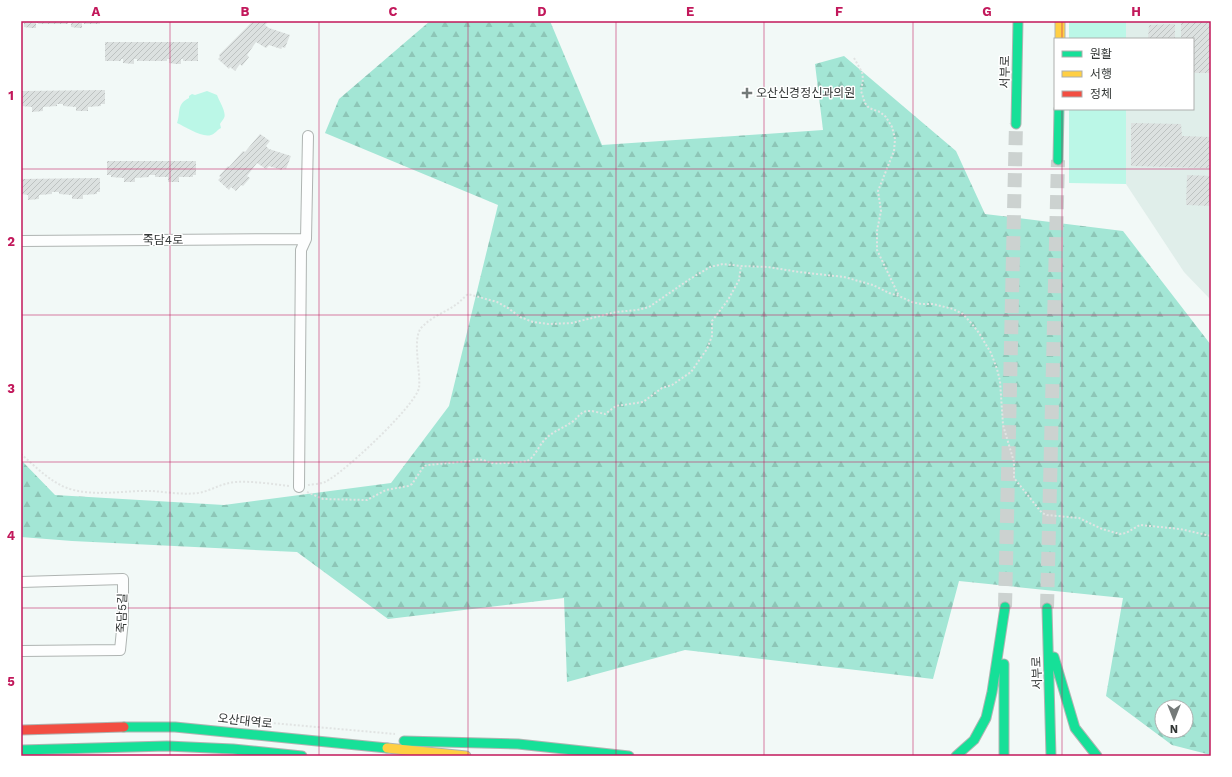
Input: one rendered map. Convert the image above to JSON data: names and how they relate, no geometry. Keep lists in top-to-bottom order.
{
  "streets": {
    "main road": ["서부로", "오산대역로"],
    "street": ["죽담4로", "죽담5길"]
  },
  "places": {
    "health": ["오산신경정신과의원"]
  },
  "legend": ["원활", "서행", "정체"],
  "north": "bottom",
  "grid": {
    "columns": [
      "A",
      "B",
      "C",
      "D",
      "E",
      "F",
      "G",
      "H"
    ],
    "rows": [
      "1",
      "2",
      "3",
      "4",
      "5"
    ]
  }
}
